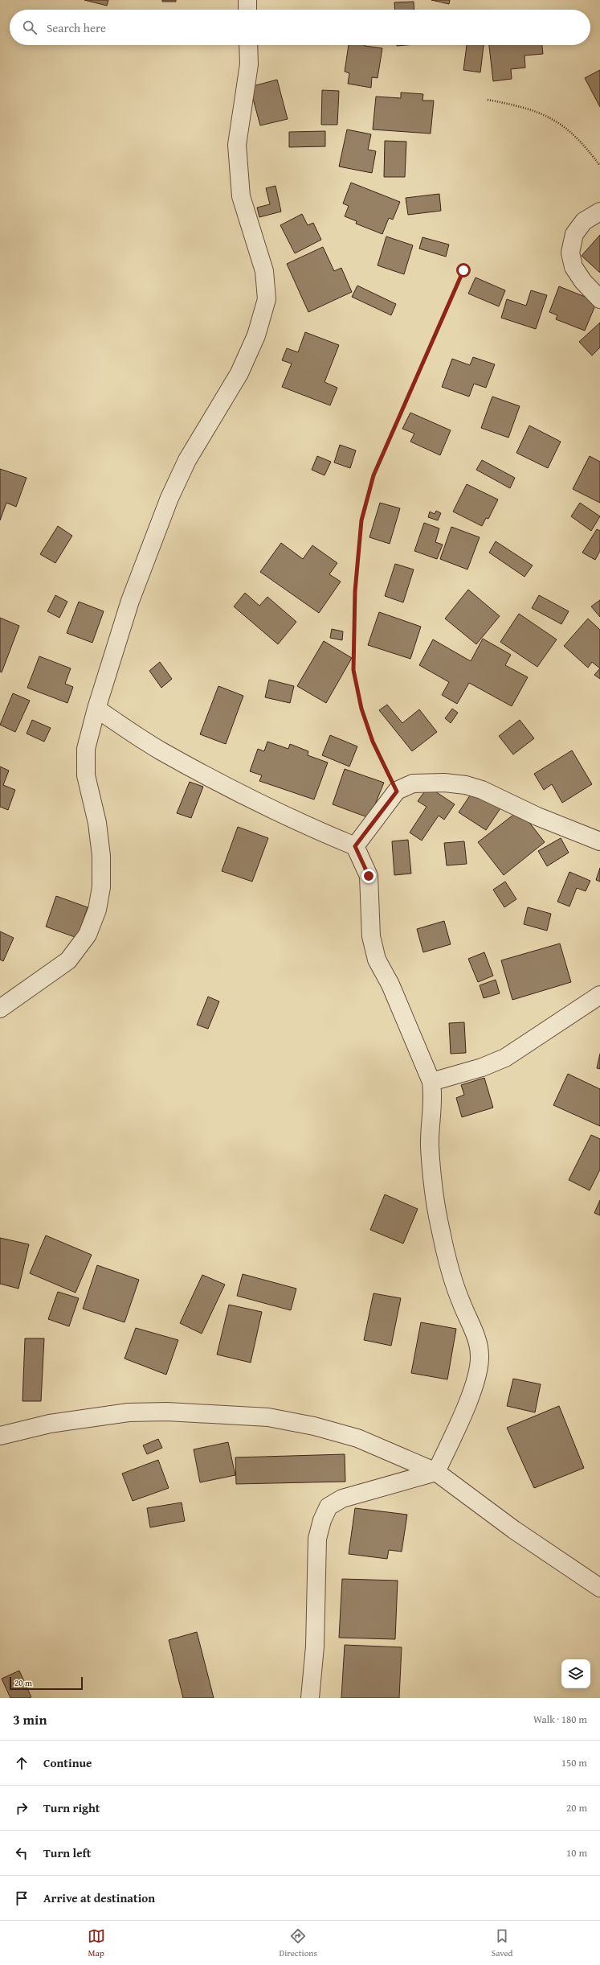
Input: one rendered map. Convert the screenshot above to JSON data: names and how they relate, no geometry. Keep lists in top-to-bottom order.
{
  "scale_bar": "20 m",
  "page": {
    "search": "Search here",
    "scale": "20 m",
    "heading": ["3 min", "Walk · 180 m"],
    "list": [
      ["Continue", "150 m"],
      ["Turn right", "20 m"],
      ["Turn left", "10 m"],
      "Arrive at destination"
    ],
    "nav": ["Map", "Directions", "Saved"]
  }
}
